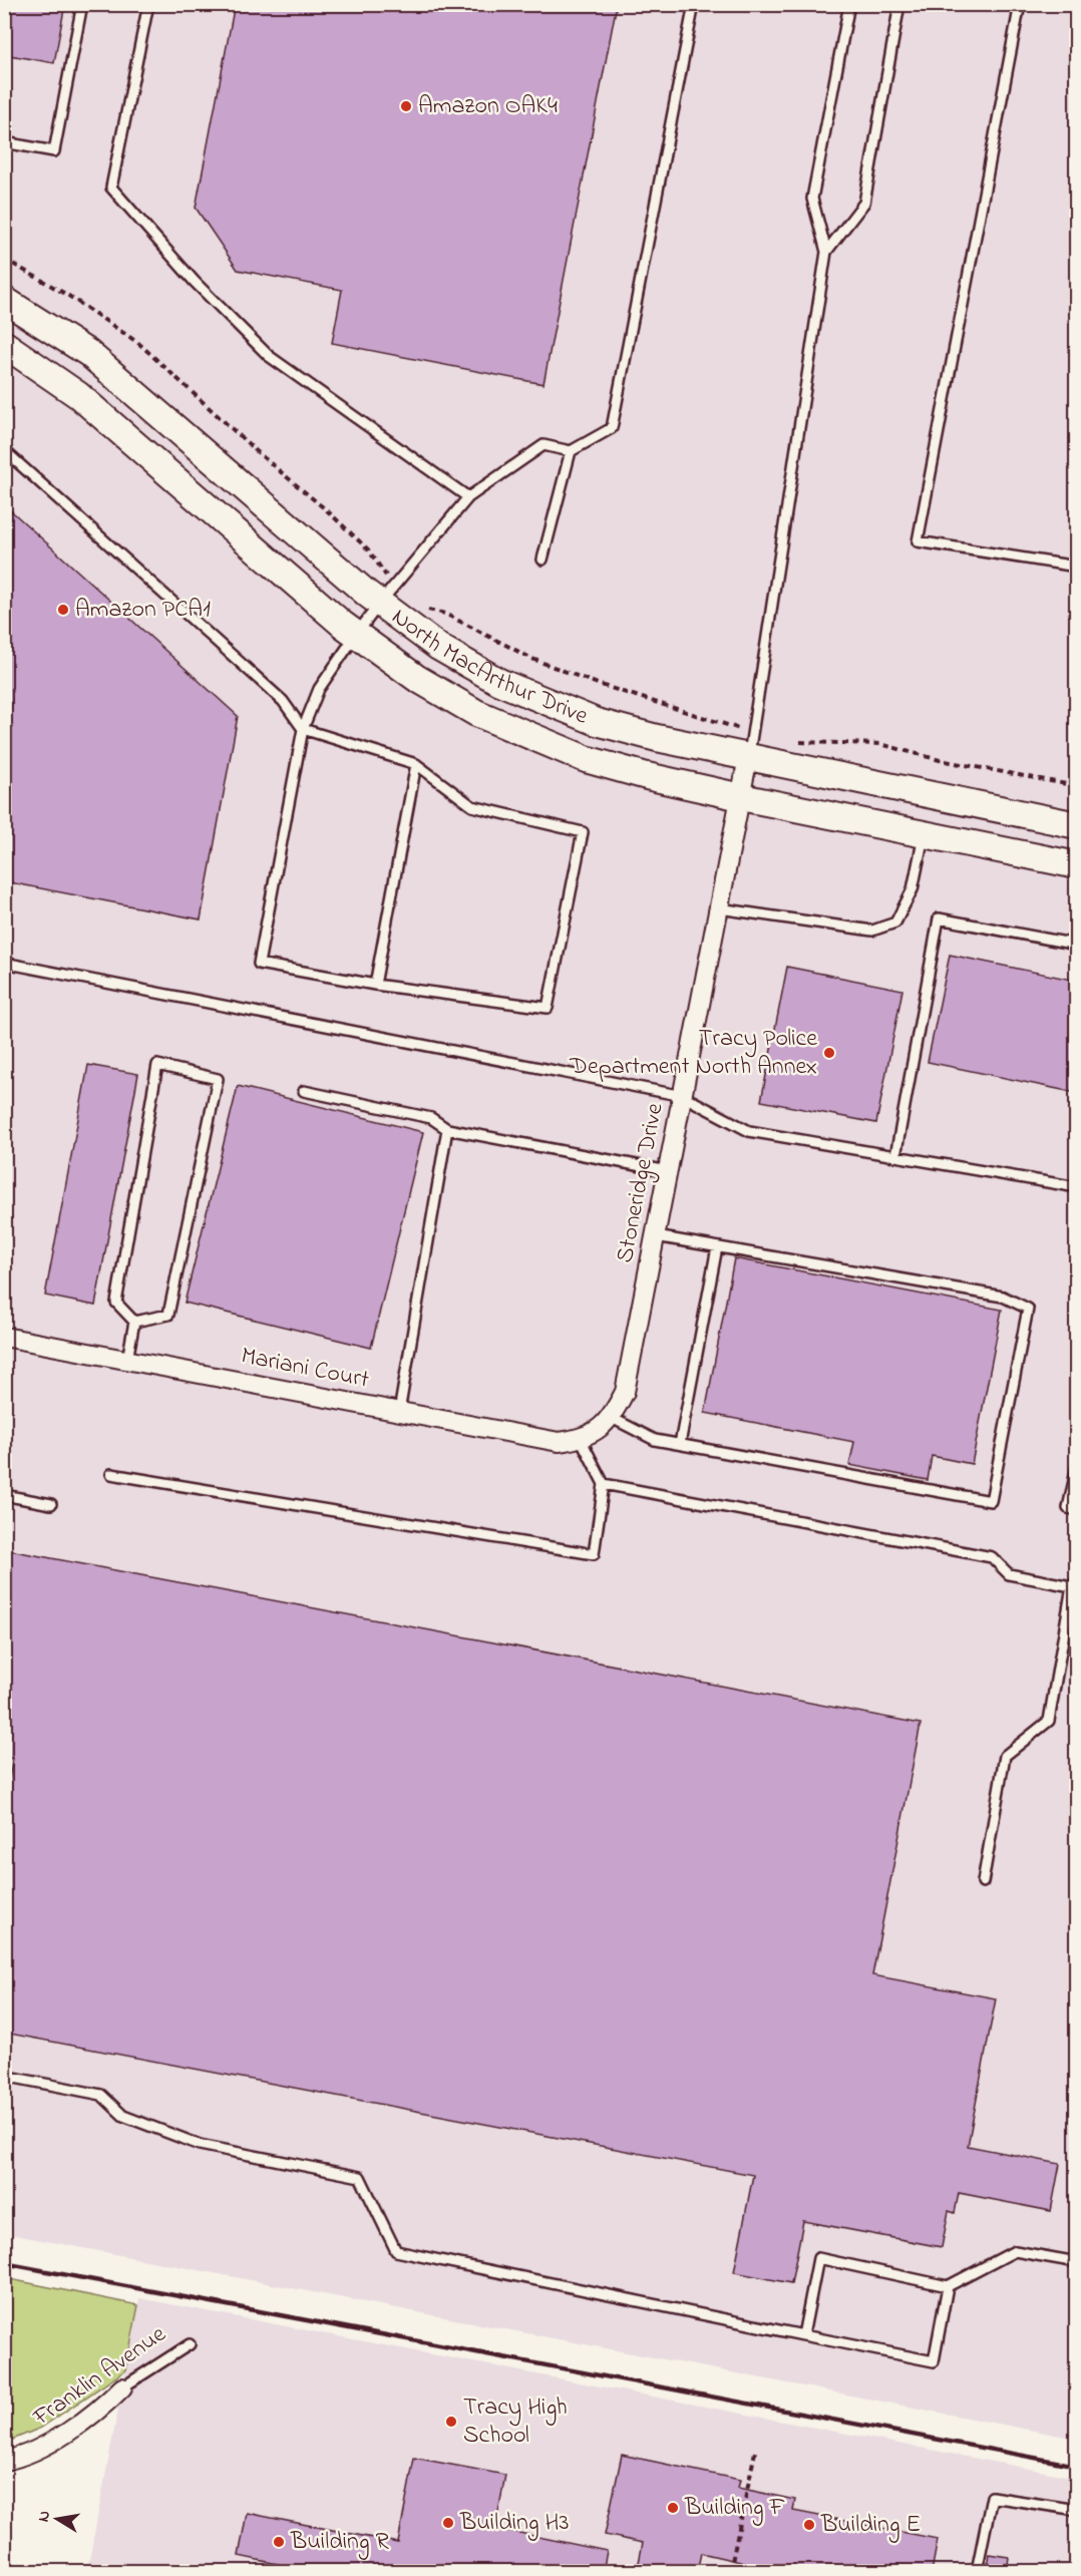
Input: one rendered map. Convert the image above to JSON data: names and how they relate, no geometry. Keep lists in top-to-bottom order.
{
  "streets": {
    "main road": ["North MacArthur Drive"],
    "street": ["Stoneridge Drive", "Mariani Court", "Franklin Avenue"]
  },
  "crossings": [
    ["North MacArthur Drive", "Stoneridge Drive"],
    ["Stoneridge Drive", "Mariani Court"]
  ],
  "places": [
    "Amazon OAK4",
    "Amazon PCA1",
    "Tracy Police Department North Annex",
    "Tracy High School",
    "Building F",
    "Building H3",
    "Building E",
    "Building R"
  ],
  "north": "left"
}
